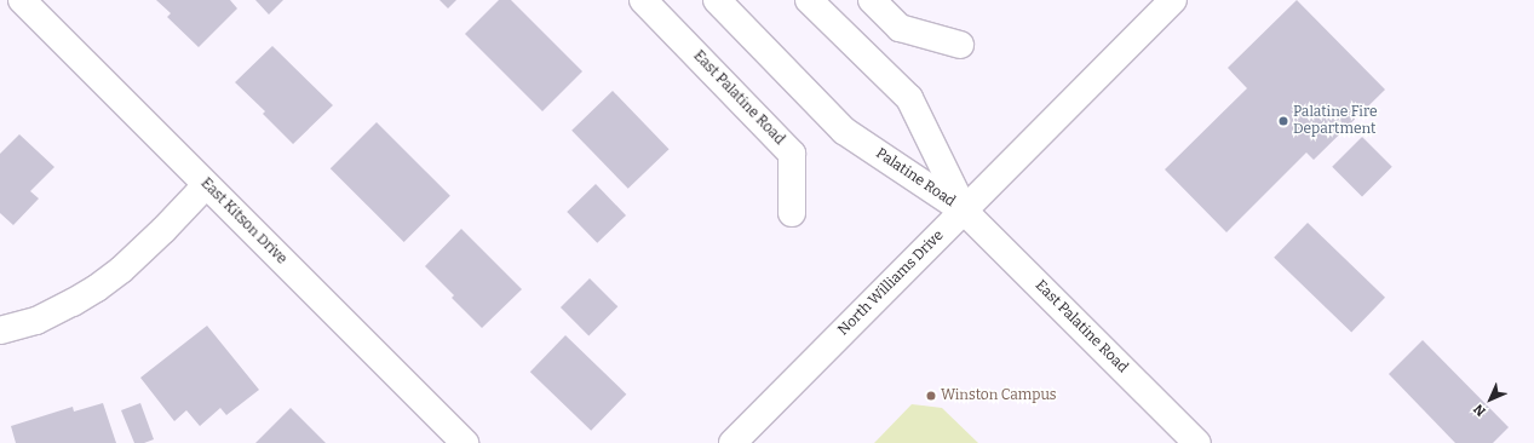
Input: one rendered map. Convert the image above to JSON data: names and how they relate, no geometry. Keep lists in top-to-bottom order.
{
  "streets": {
    "street": [
      "East Palatine Road",
      "Palatine Road",
      "East Kitson Drive",
      "North Williams Drive"
    ]
  },
  "crossings": [
    ["East Palatine Road", "Palatine Road"],
    ["East Palatine Road", "North Williams Drive"],
    ["Palatine Road", "North Williams Drive"]
  ],
  "places": ["Palatine Fire Department", "Winston Campus"],
  "north": "bottom left"
}
